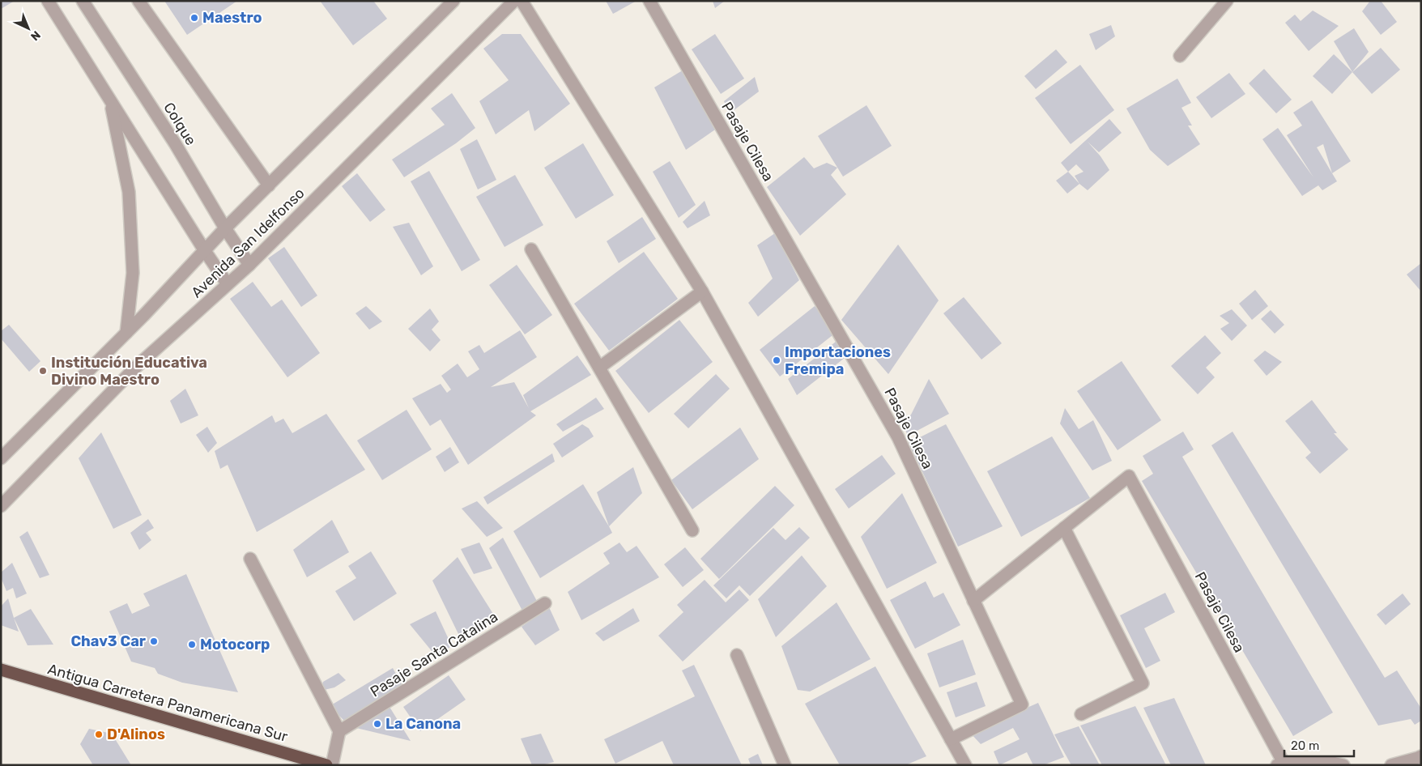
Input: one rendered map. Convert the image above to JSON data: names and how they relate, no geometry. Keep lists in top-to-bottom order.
{
  "streets": {
    "highway": ["Antigua Carretera Panamericana Sur"],
    "street": [
      "Colque",
      "Pasaje Cilesa",
      "Avenida San Idelfonso",
      "Pasaje Santa Catalina"
    ]
  },
  "crossings": [
    ["Colque", "Avenida San Idelfonso"]
  ],
  "places": [
    "Maestro",
    "Importaciones Fremipa",
    "Institución Educativa Divino Maestro",
    "Chav3 Car",
    "Motocorp",
    "La Canona",
    "D'Alinos"
  ],
  "scale_bar": "20 m",
  "north": "bottom right"
}
